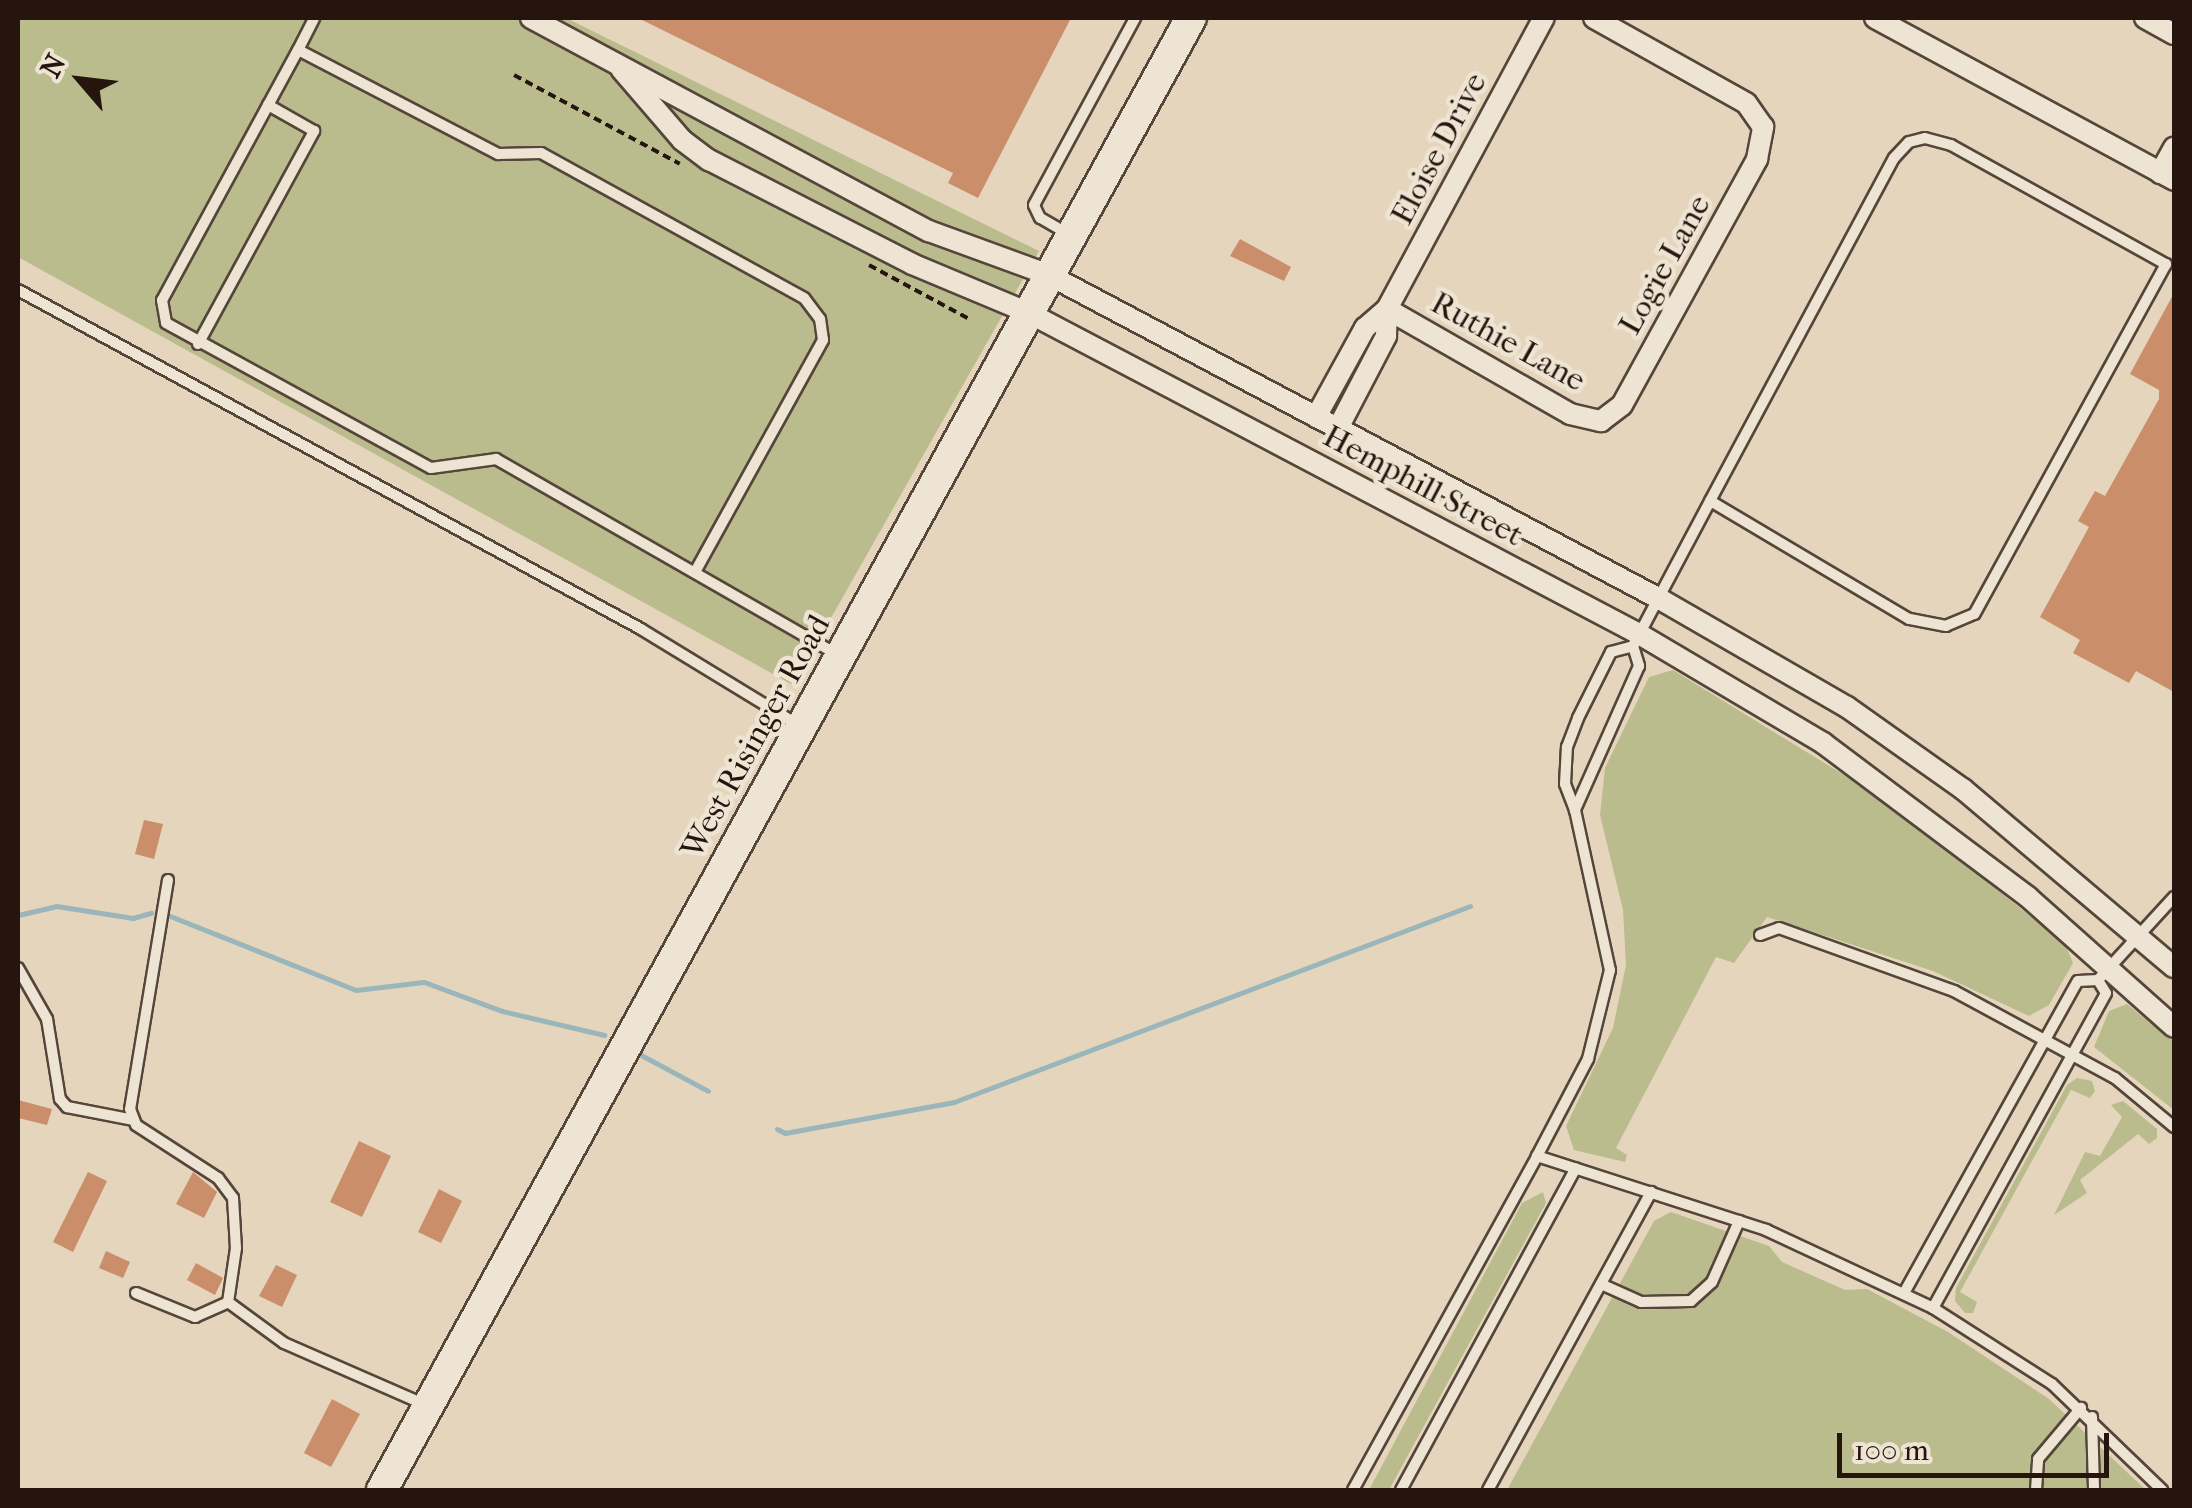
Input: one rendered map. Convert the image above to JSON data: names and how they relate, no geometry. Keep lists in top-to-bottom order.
{
  "streets": {
    "street": [
      "Eloise Drive",
      "Logie Lane",
      "Ruthie Lane",
      "Hemphill Street",
      "West Risinger Road"
    ]
  },
  "crossings": [
    ["Eloise Drive", "Ruthie Lane"],
    ["Eloise Drive", "Hemphill Street"],
    ["Logie Lane", "Ruthie Lane"],
    ["Hemphill Street", "West Risinger Road"]
  ],
  "scale_bar": "100 m",
  "north": "top left"
}
